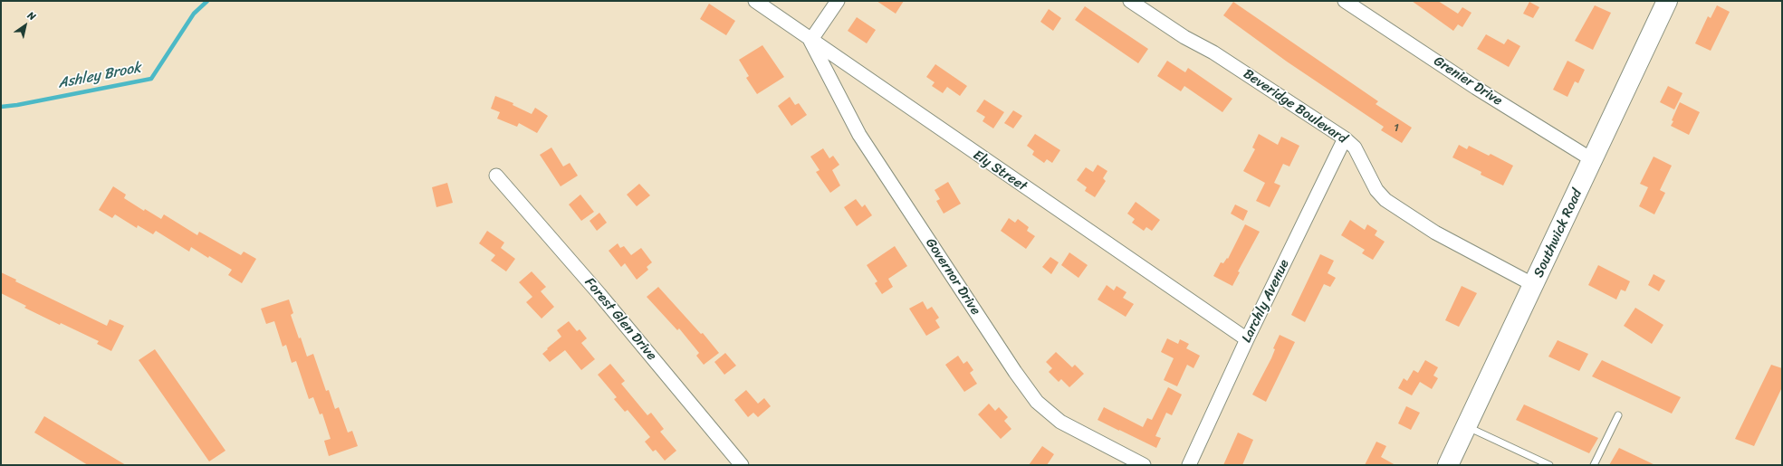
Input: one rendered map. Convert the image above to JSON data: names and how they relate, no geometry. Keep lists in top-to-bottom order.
{
  "streets": {
    "highway": ["Southwick Road"],
    "street": [
      "Grenier Drive",
      "Beveridge Boulevard",
      "Ely Street",
      "Governor Drive",
      "Larchly Avenue",
      "Forest Glen Drive"
    ]
  },
  "crossings": [
    ["Grenier Drive", "Southwick Road"],
    ["Beveridge Boulevard", "Southwick Road"],
    ["Beveridge Boulevard", "Larchly Avenue"],
    ["Ely Street", "Governor Drive"],
    ["Ely Street", "Larchly Avenue"]
  ],
  "water": ["Ashley Brook"],
  "house_numbers": ["1"],
  "north": "top right"
}
